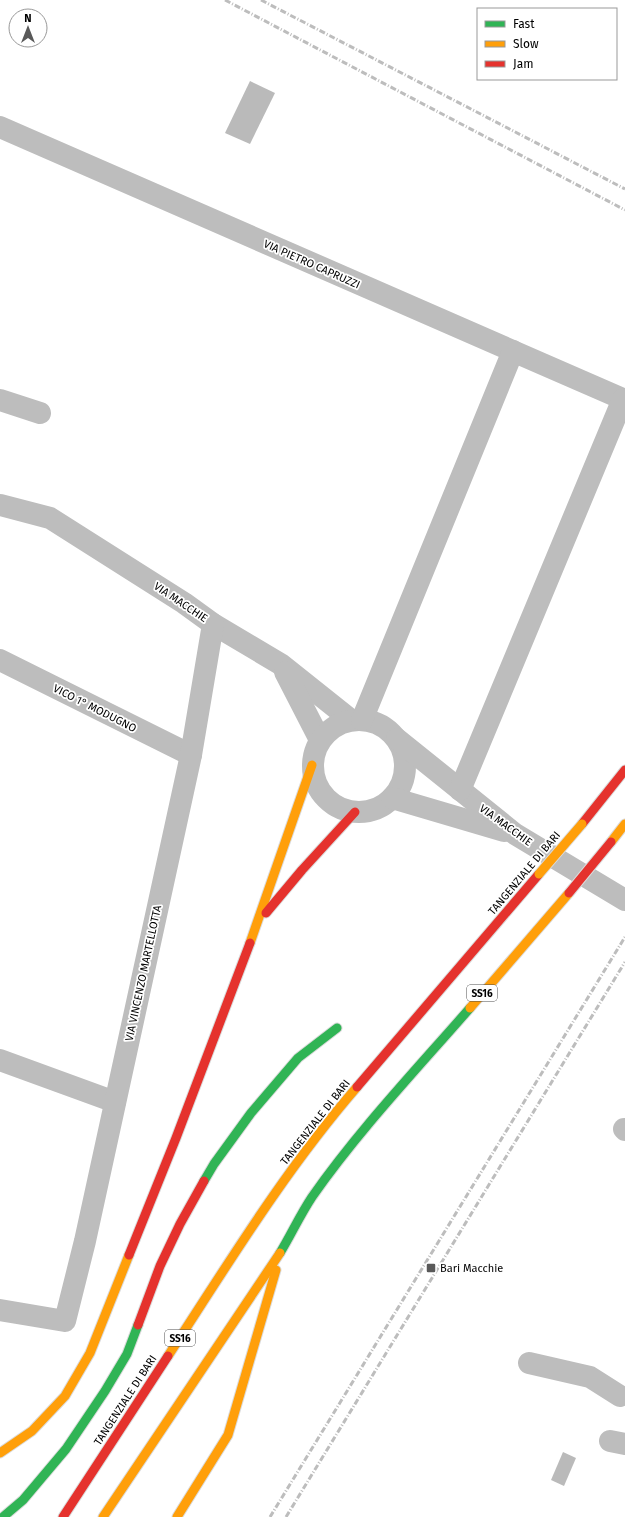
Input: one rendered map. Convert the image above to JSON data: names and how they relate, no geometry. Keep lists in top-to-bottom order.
{
  "streets": {
    "highway": ["TANGENZIALE DI BARI", "SS16"],
    "street": [
      "VIA PIETRO CAPRUZZI",
      "VIA MACCHIE",
      "VICO 1° MODUGNO",
      "VIA VINCENZO MARTELLOTTA"
    ]
  },
  "crossings": [
    ["VIA MACCHIE", "VIA VINCENZO MARTELLOTTA"],
    ["VICO 1° MODUGNO", "VIA VINCENZO MARTELLOTTA"]
  ],
  "places": {
    "transit": ["Bari Macchie"]
  },
  "legend": ["Fast", "Slow", "Jam"],
  "north": "top"
}
